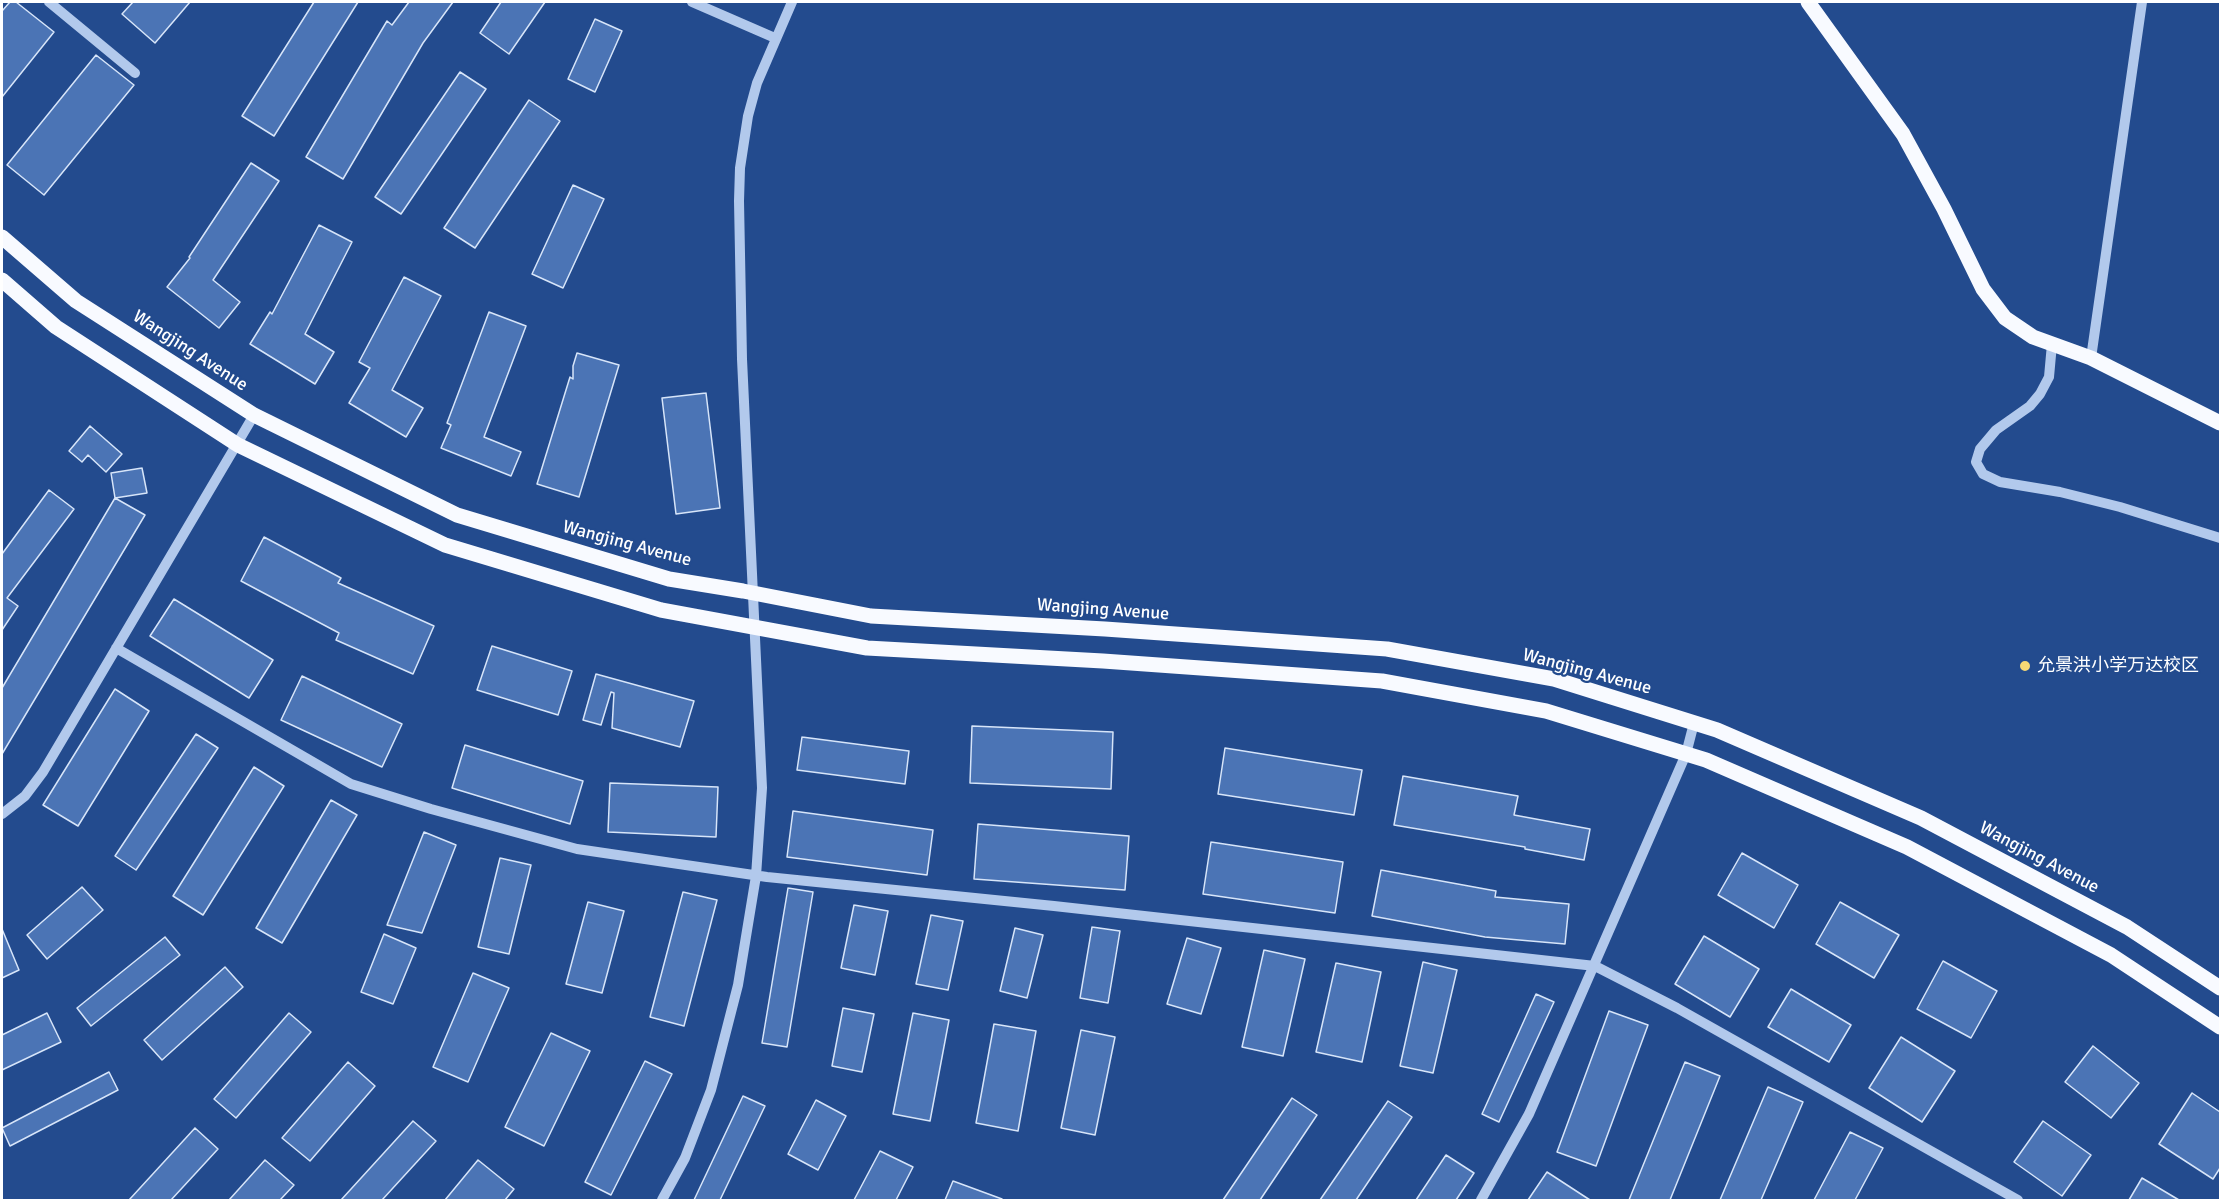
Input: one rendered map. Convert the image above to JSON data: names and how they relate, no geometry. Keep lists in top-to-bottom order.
{
  "streets": {
    "main road": ["Wangjing Avenue"]
  },
  "places": ["允景洪小学万达校区"]
}
